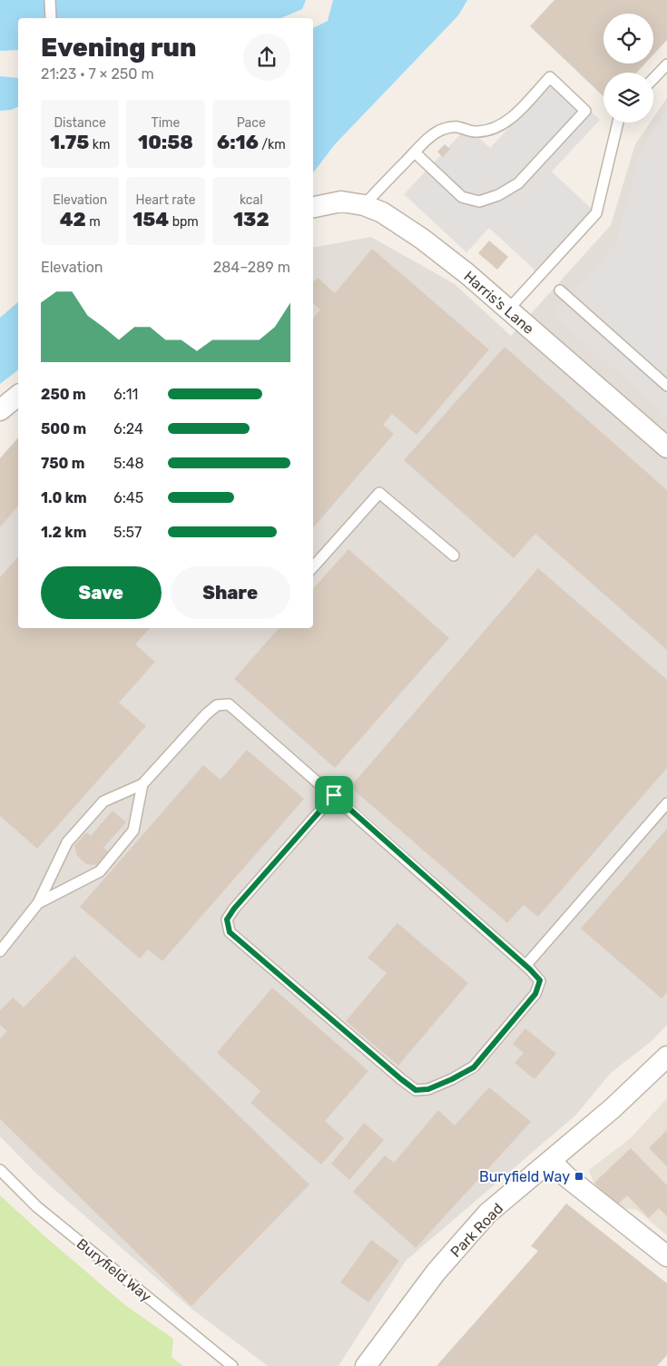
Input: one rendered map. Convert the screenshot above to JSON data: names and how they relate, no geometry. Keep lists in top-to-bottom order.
{
  "streets": {
    "street": ["Harris's Lane", "Park Road"],
    "lane": ["Buryfield Way"]
  },
  "places": {
    "transit": ["Buryfield Way"]
  },
  "page": {
    "heading": ["Evening run", "21:23 · 7 × 250 m"],
    "stats": [
      ["Distance", "1.75 km"],
      ["Time", "10:58"],
      ["Pace", "6:16 /km"],
      ["Elevation", "42 m"],
      ["Heart rate", "154 bpm"],
      ["kcal", "132"]
    ],
    "chart": ["Elevation", "284–289 m"],
    "list": [
      {
        "name": "250 m",
        "note": "6:11"
      },
      {
        "name": "500 m",
        "note": "6:24"
      },
      {
        "name": "750 m",
        "note": "5:48"
      },
      {
        "name": "1.0 km",
        "note": "6:45"
      },
      {
        "name": "1.2 km",
        "note": "5:57"
      }
    ],
    "buttons": ["Save", "Share"]
  }
}
